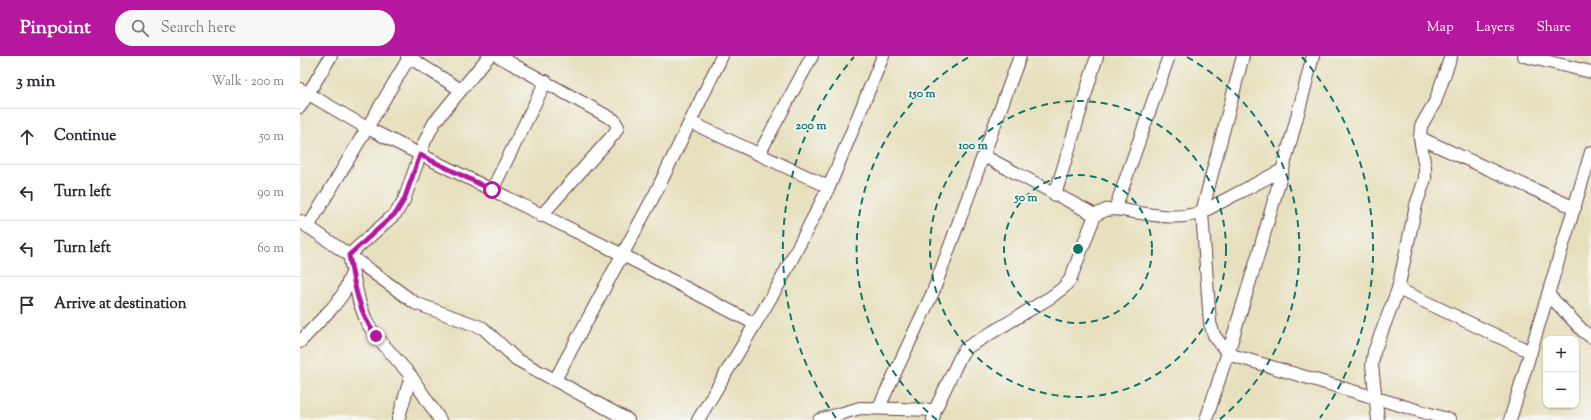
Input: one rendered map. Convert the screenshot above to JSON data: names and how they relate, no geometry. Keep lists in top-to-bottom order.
{
  "page": {
    "header": "Pinpoint",
    "search": "Search here",
    "nav": ["Map", "Layers", "Share"],
    "heading": ["3 min", "Walk · 200 m"],
    "list": [
      ["Continue", "50 m"],
      ["Turn left", "90 m"],
      ["Turn left", "60 m"],
      "Arrive at destination"
    ],
    "map_buttons": ["+", "−"]
  },
  "rings": [
    "150 m",
    "200 m",
    "100 m",
    "50 m"
  ]
}
